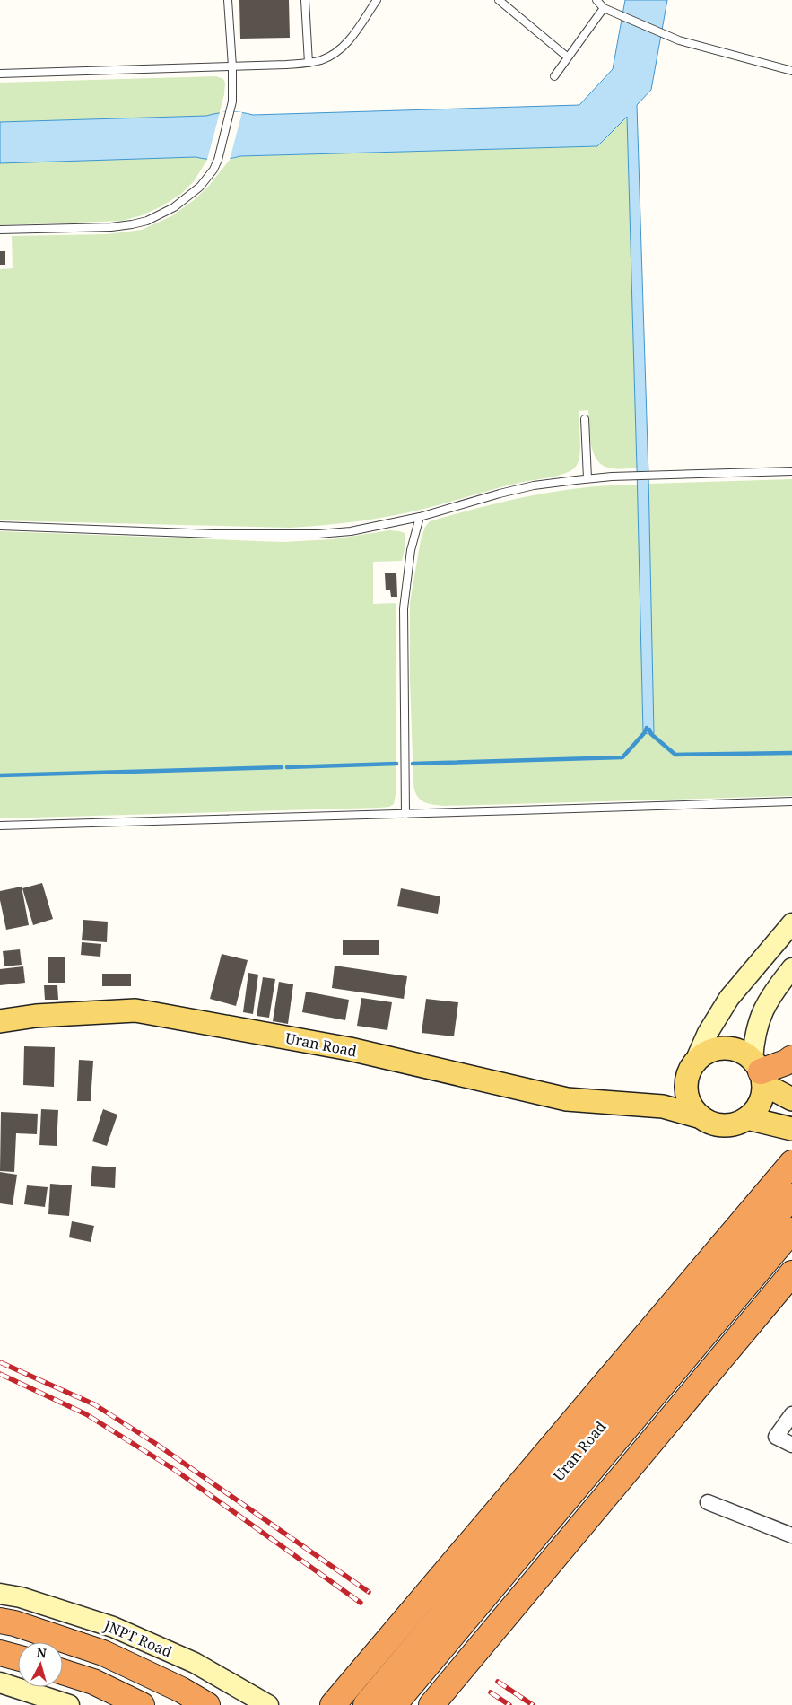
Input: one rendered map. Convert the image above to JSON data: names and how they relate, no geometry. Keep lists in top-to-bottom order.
{
  "streets": {
    "highway": ["Uran Road", "JNPT Road"]
  },
  "north": "top"
}
